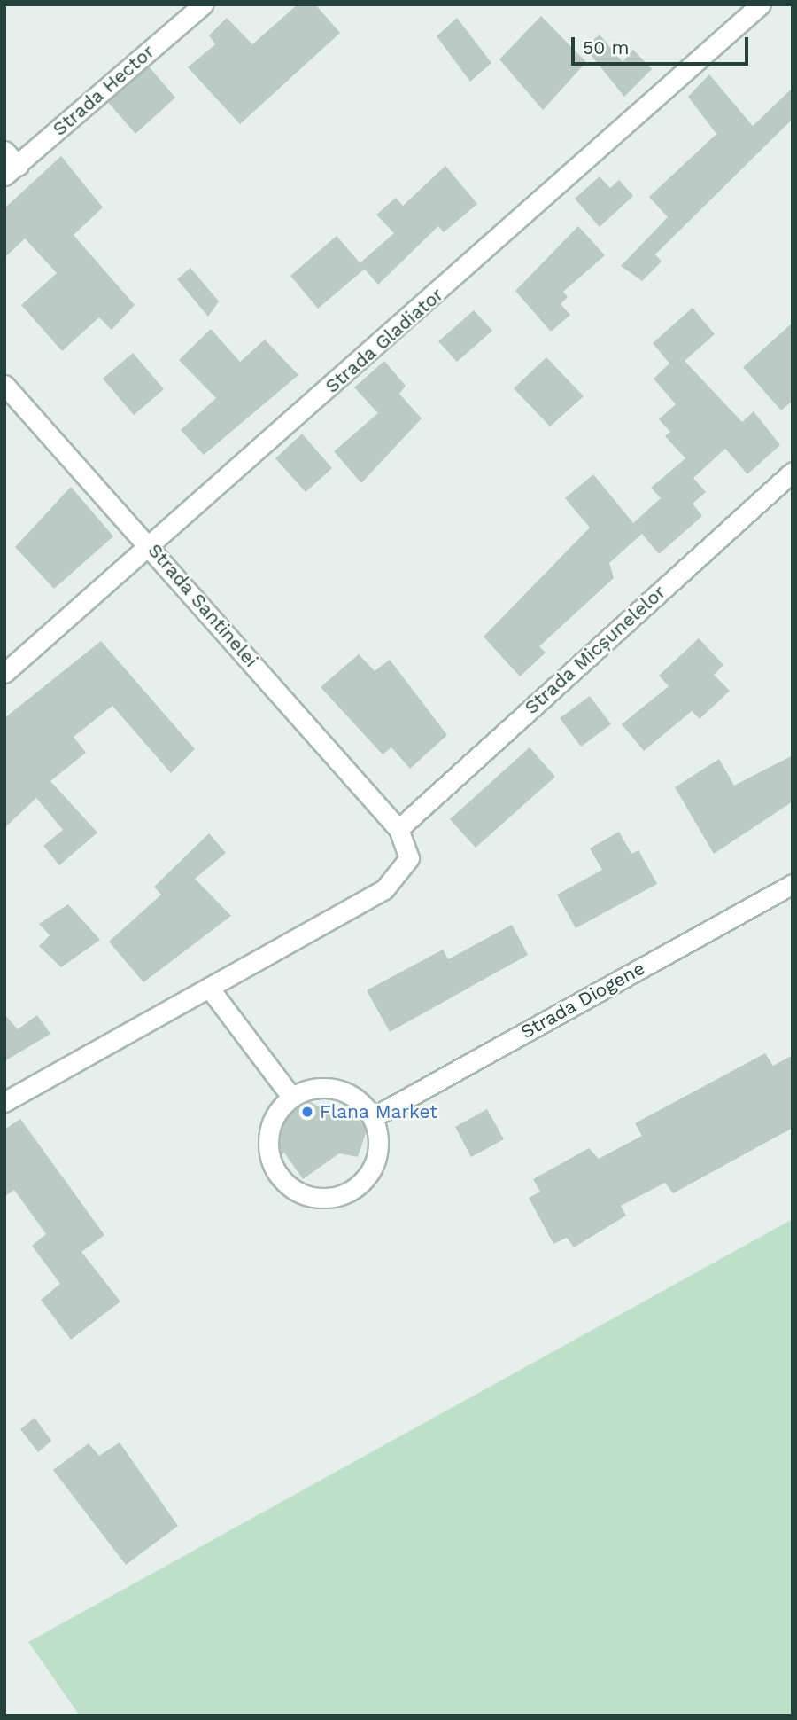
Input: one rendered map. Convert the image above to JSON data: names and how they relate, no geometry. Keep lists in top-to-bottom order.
{
  "streets": {
    "street": [
      "Strada Hector",
      "Strada Gladiator",
      "Strada Santinelei",
      "Strada Micșunelelor",
      "Strada Diogene"
    ]
  },
  "crossings": [
    ["Strada Gladiator", "Strada Santinelei"],
    ["Strada Santinelei", "Strada Micșunelelor"]
  ],
  "places": ["Flana Market"],
  "scale_bar": "50 m"
}
